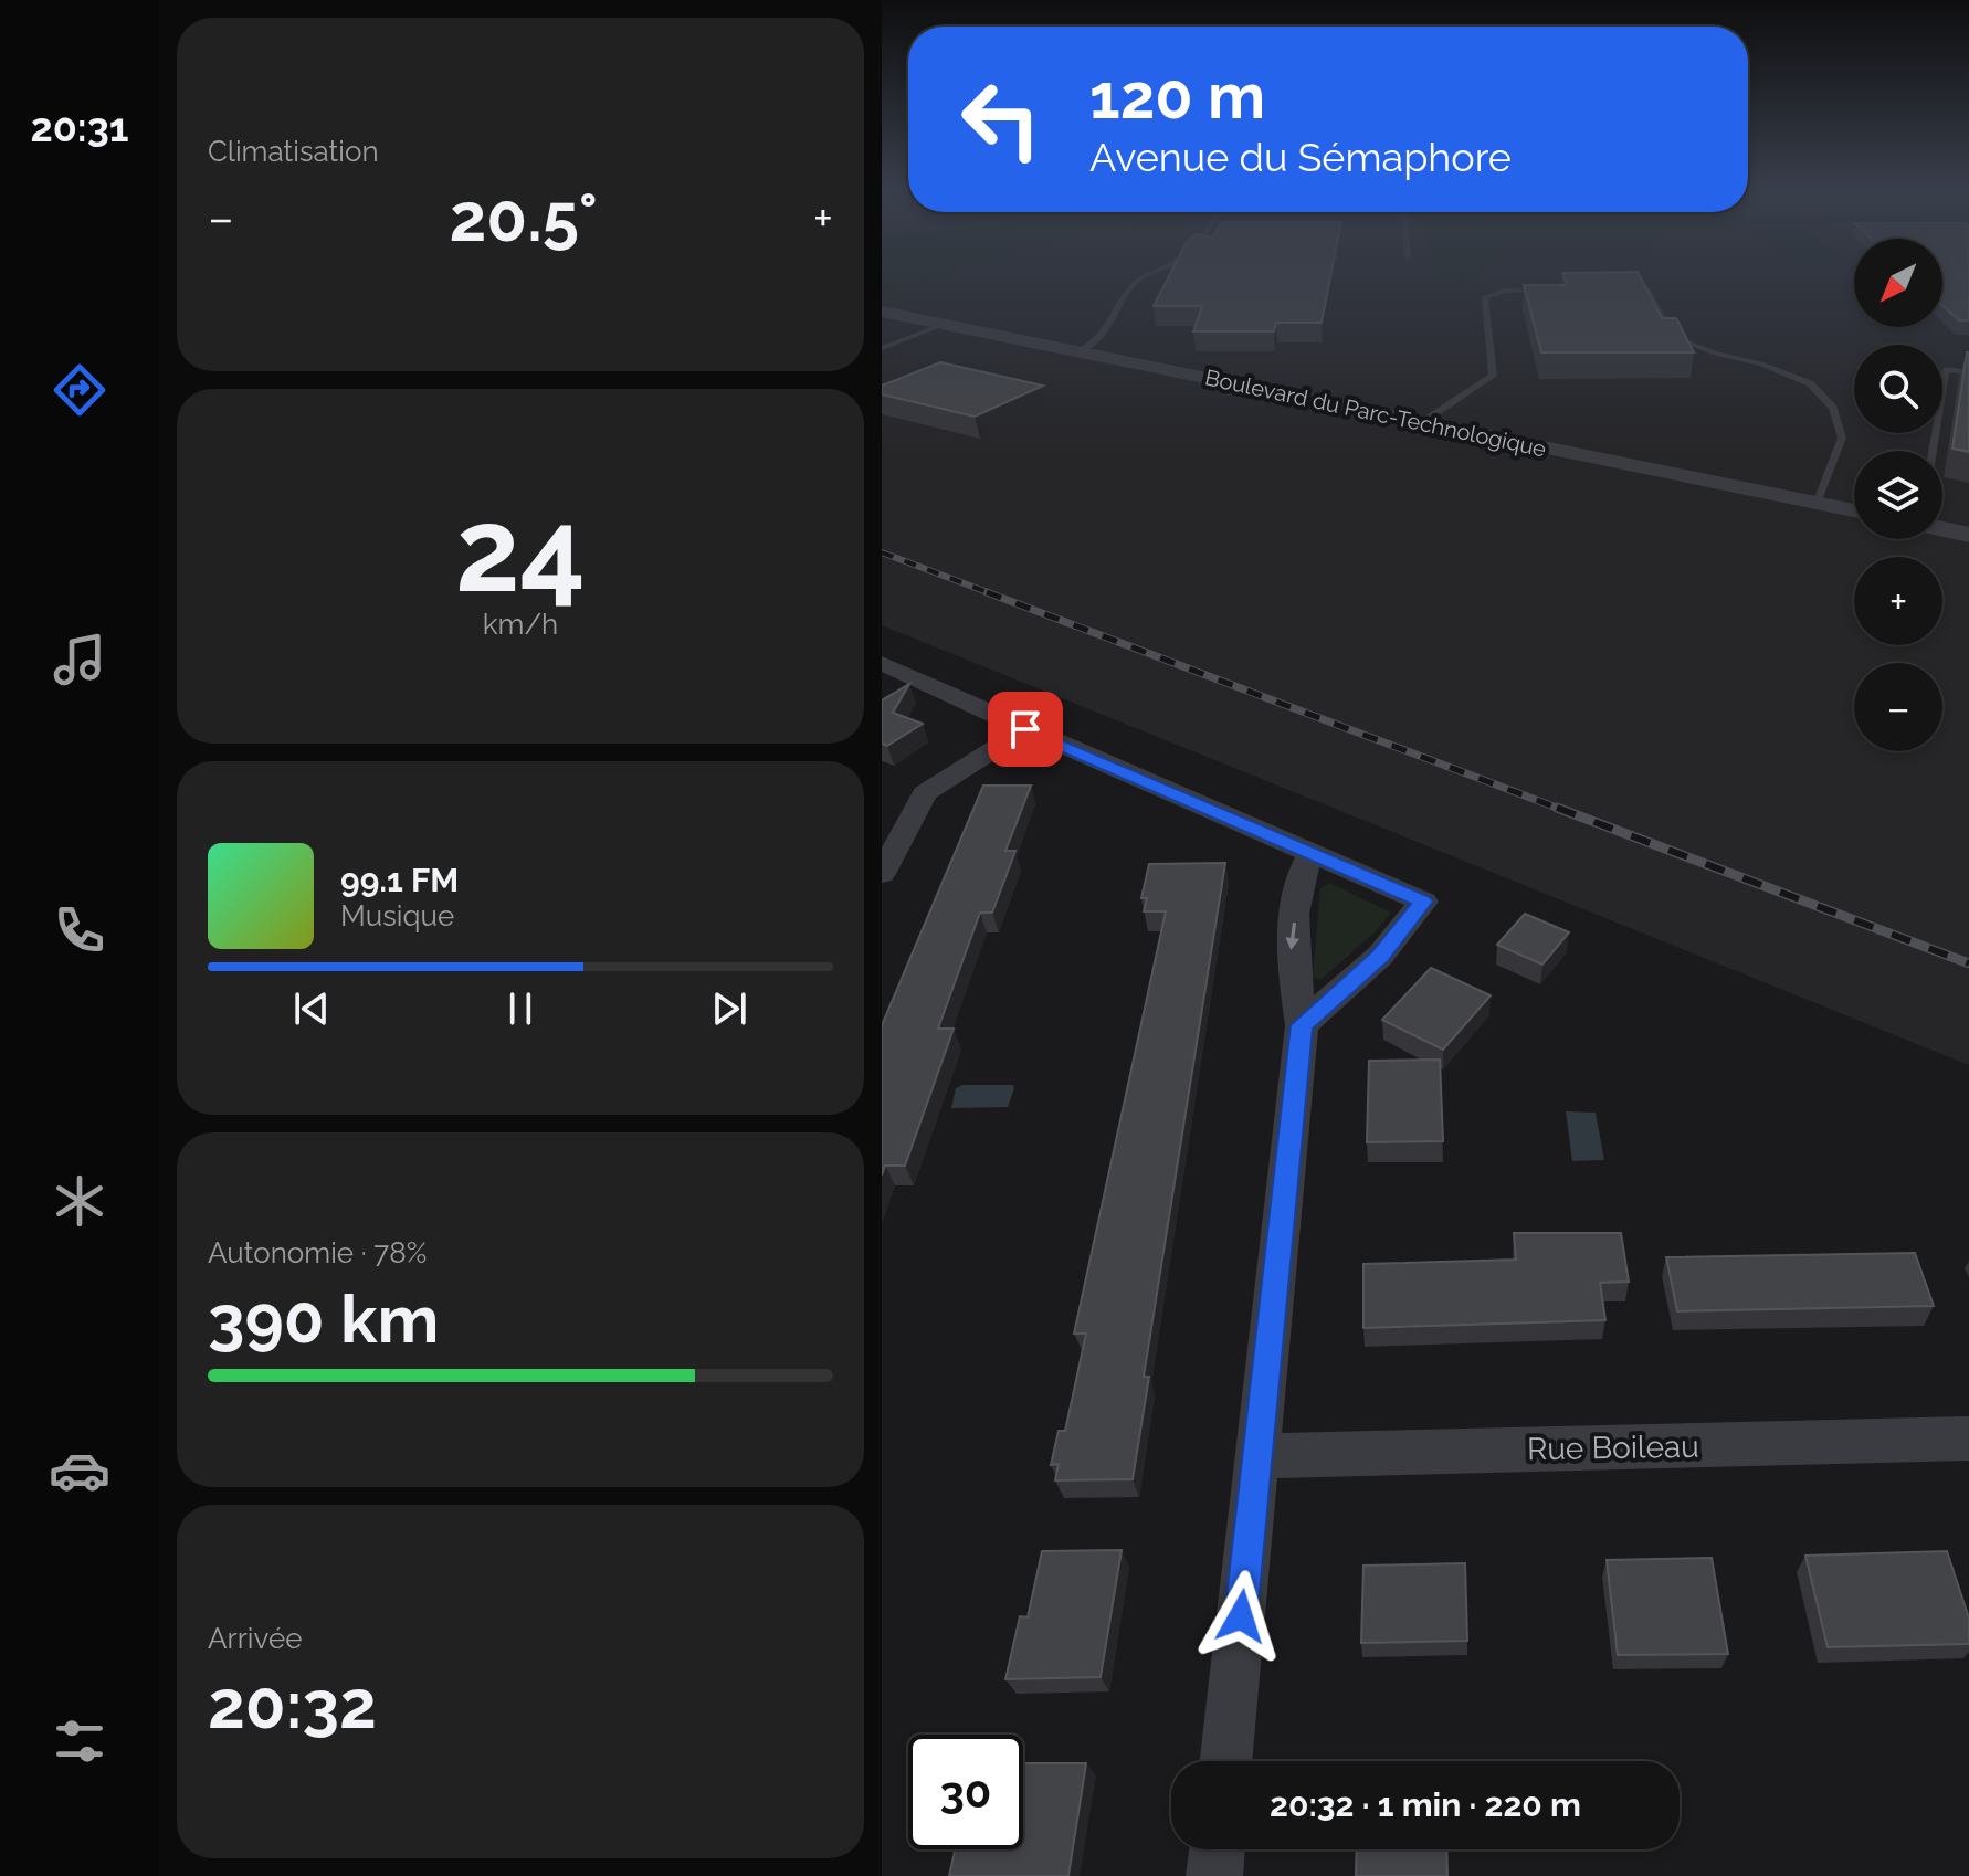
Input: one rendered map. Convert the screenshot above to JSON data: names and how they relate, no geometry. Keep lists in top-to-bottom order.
{
  "streets": {
    "street": ["Boulevard du Parc-Technologique", "Rue Boileau"]
  },
  "north": "bottom left",
  "page": {
    "tabs": "20:31",
    "tile": [
      "Climatisation",
      ["24", "km/h"],
      ["Autonomie · 78%", "390 km"],
      ["Arrivée", "20:32"]
    ],
    "turn": ["120 m", "Avenue du Sémaphore"],
    "heat": ["−", "20.5°", "+"],
    "map_buttons": ["+", "−"],
    "song": ["99.1 FM", "Musique"],
    "limit": "30",
    "trip": "20:32 · 1 min · 220 m"
  }
}
